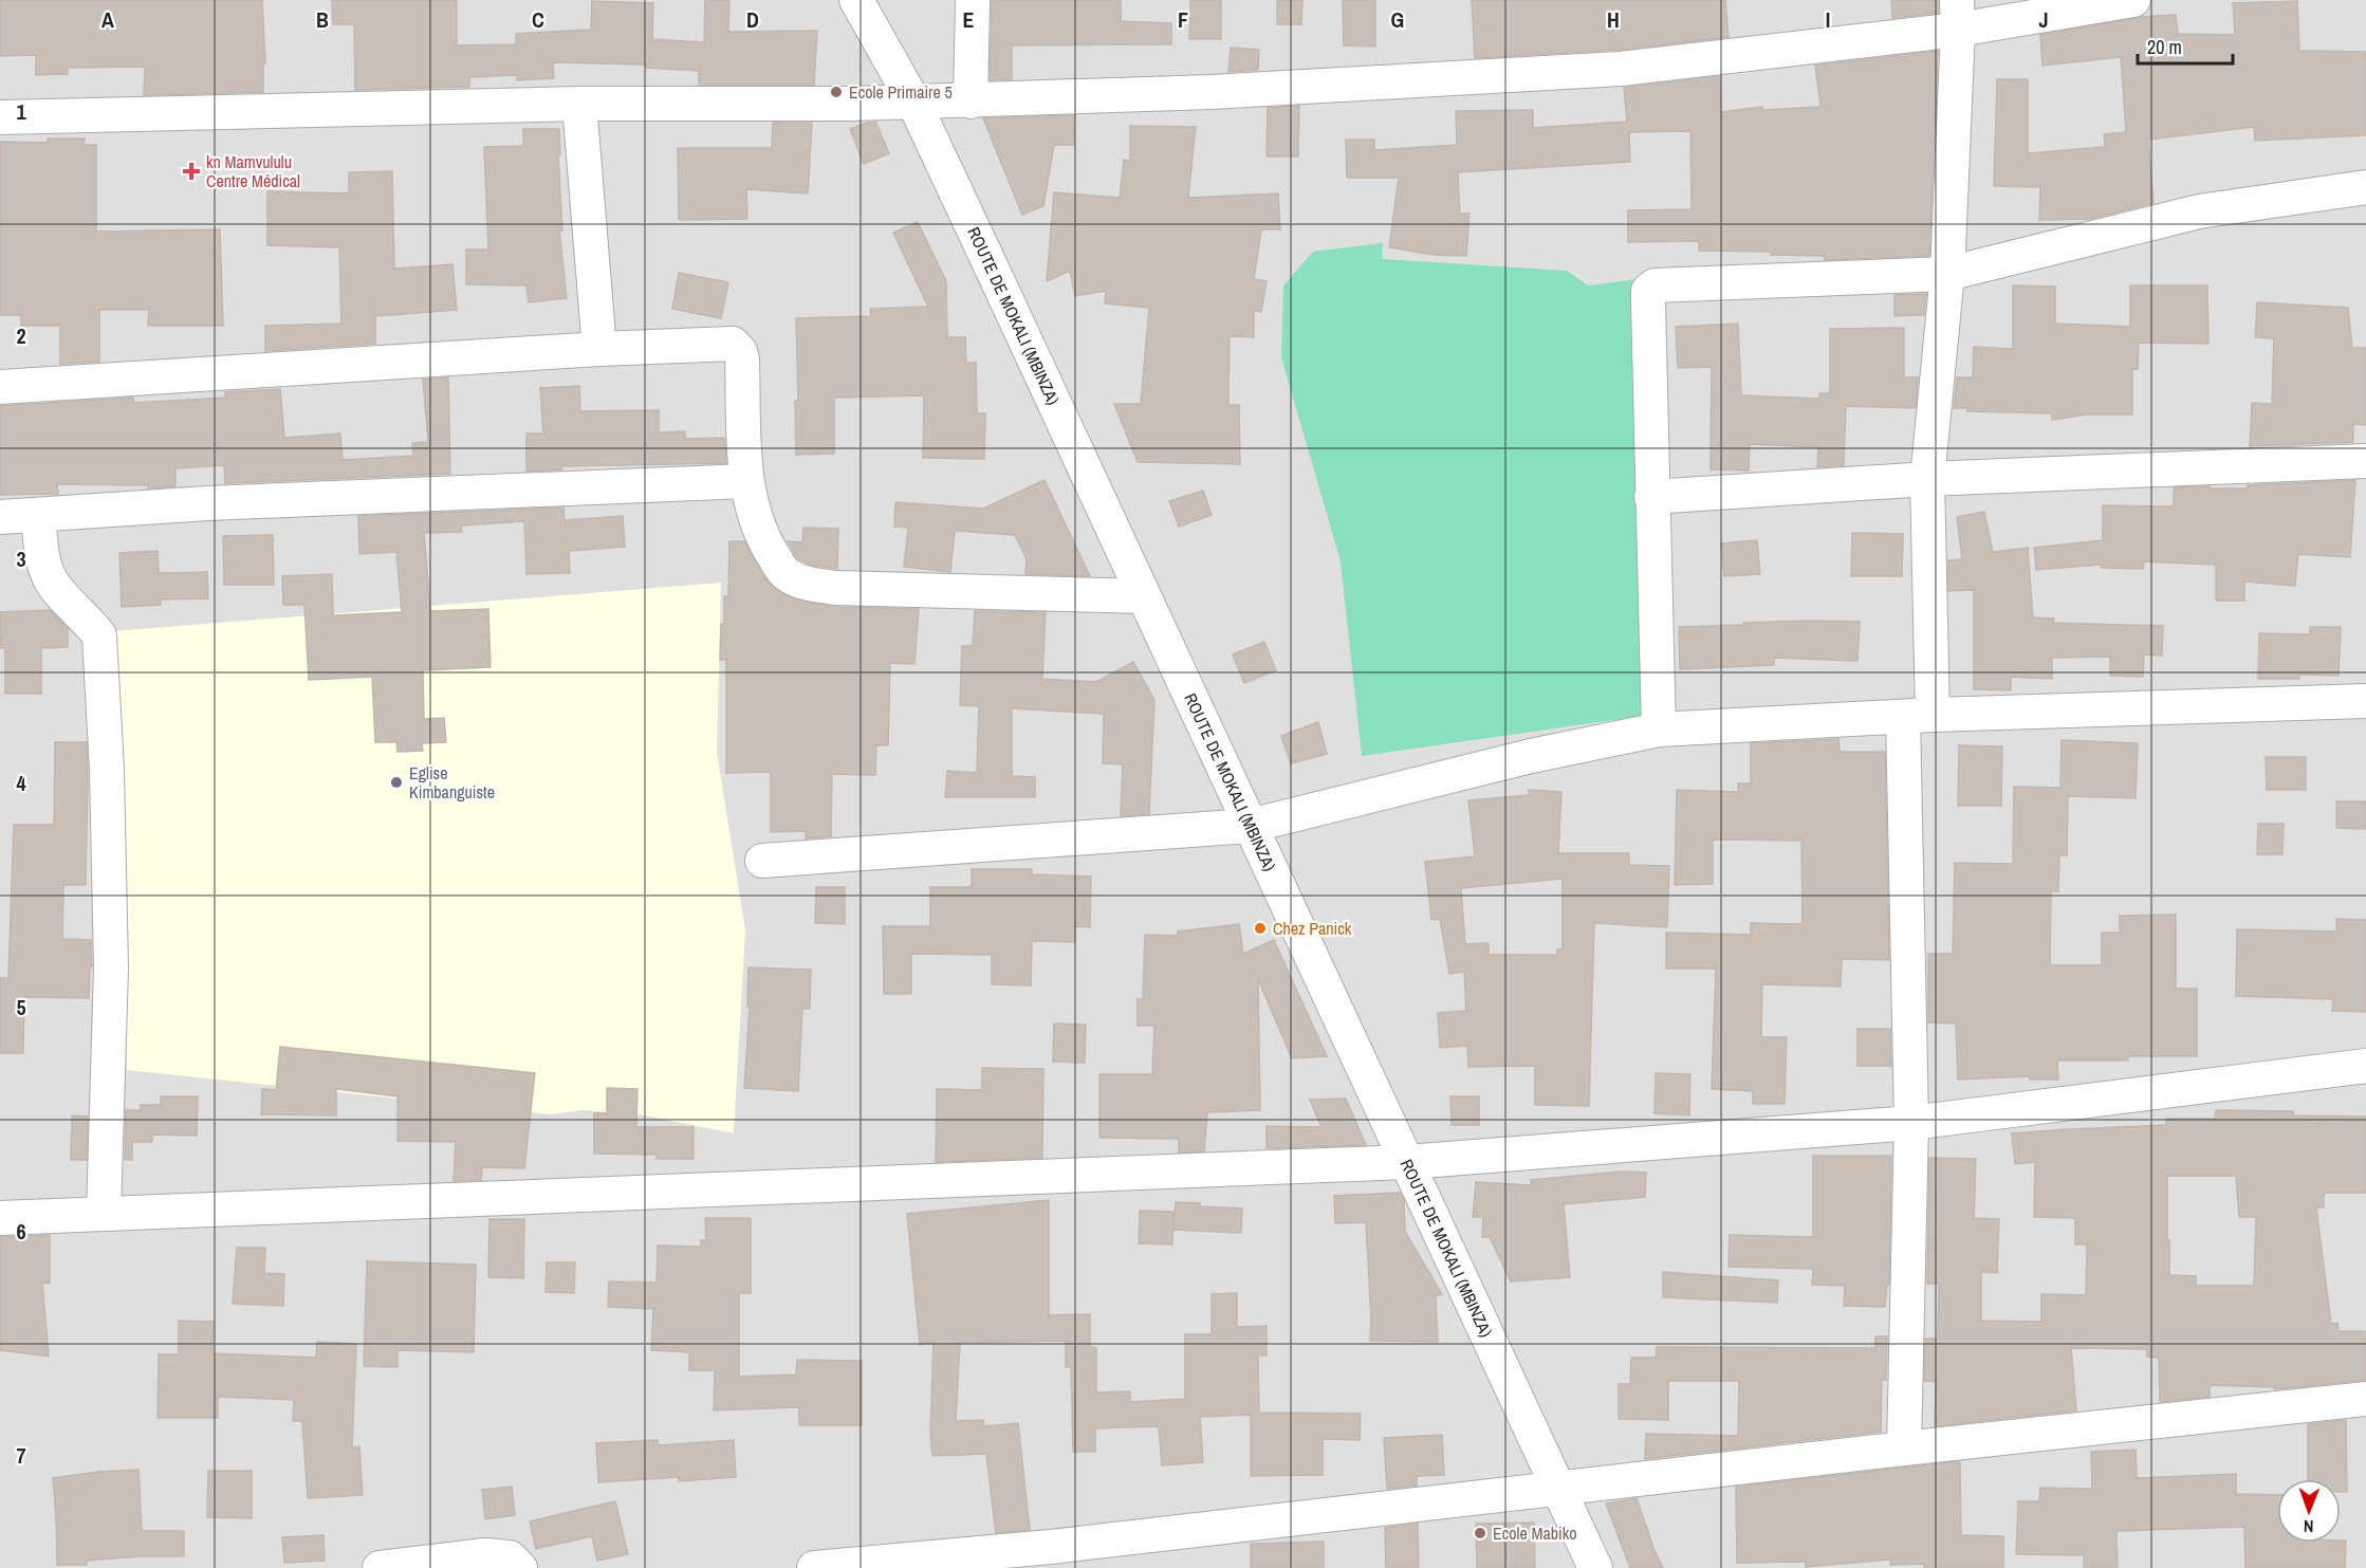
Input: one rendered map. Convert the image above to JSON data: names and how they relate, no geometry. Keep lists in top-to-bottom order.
{
  "streets": {
    "street": ["ROUTE DE MOKALI (MBINZA)"]
  },
  "places": {
    "other": [
      "Ecole Primaire 5",
      "Eglise Kimbanguiste",
      "Chez Panick",
      "Ecole Mabiko"
    ],
    "health": ["kn Mamvululu Centre Médical"]
  },
  "scale_bar": "20 m",
  "north": "bottom",
  "grid": {
    "columns": [
      "A",
      "B",
      "C",
      "D",
      "E",
      "F",
      "G",
      "H",
      "I",
      "J"
    ],
    "rows": [
      "1",
      "2",
      "3",
      "4",
      "5",
      "6",
      "7"
    ]
  }
}
